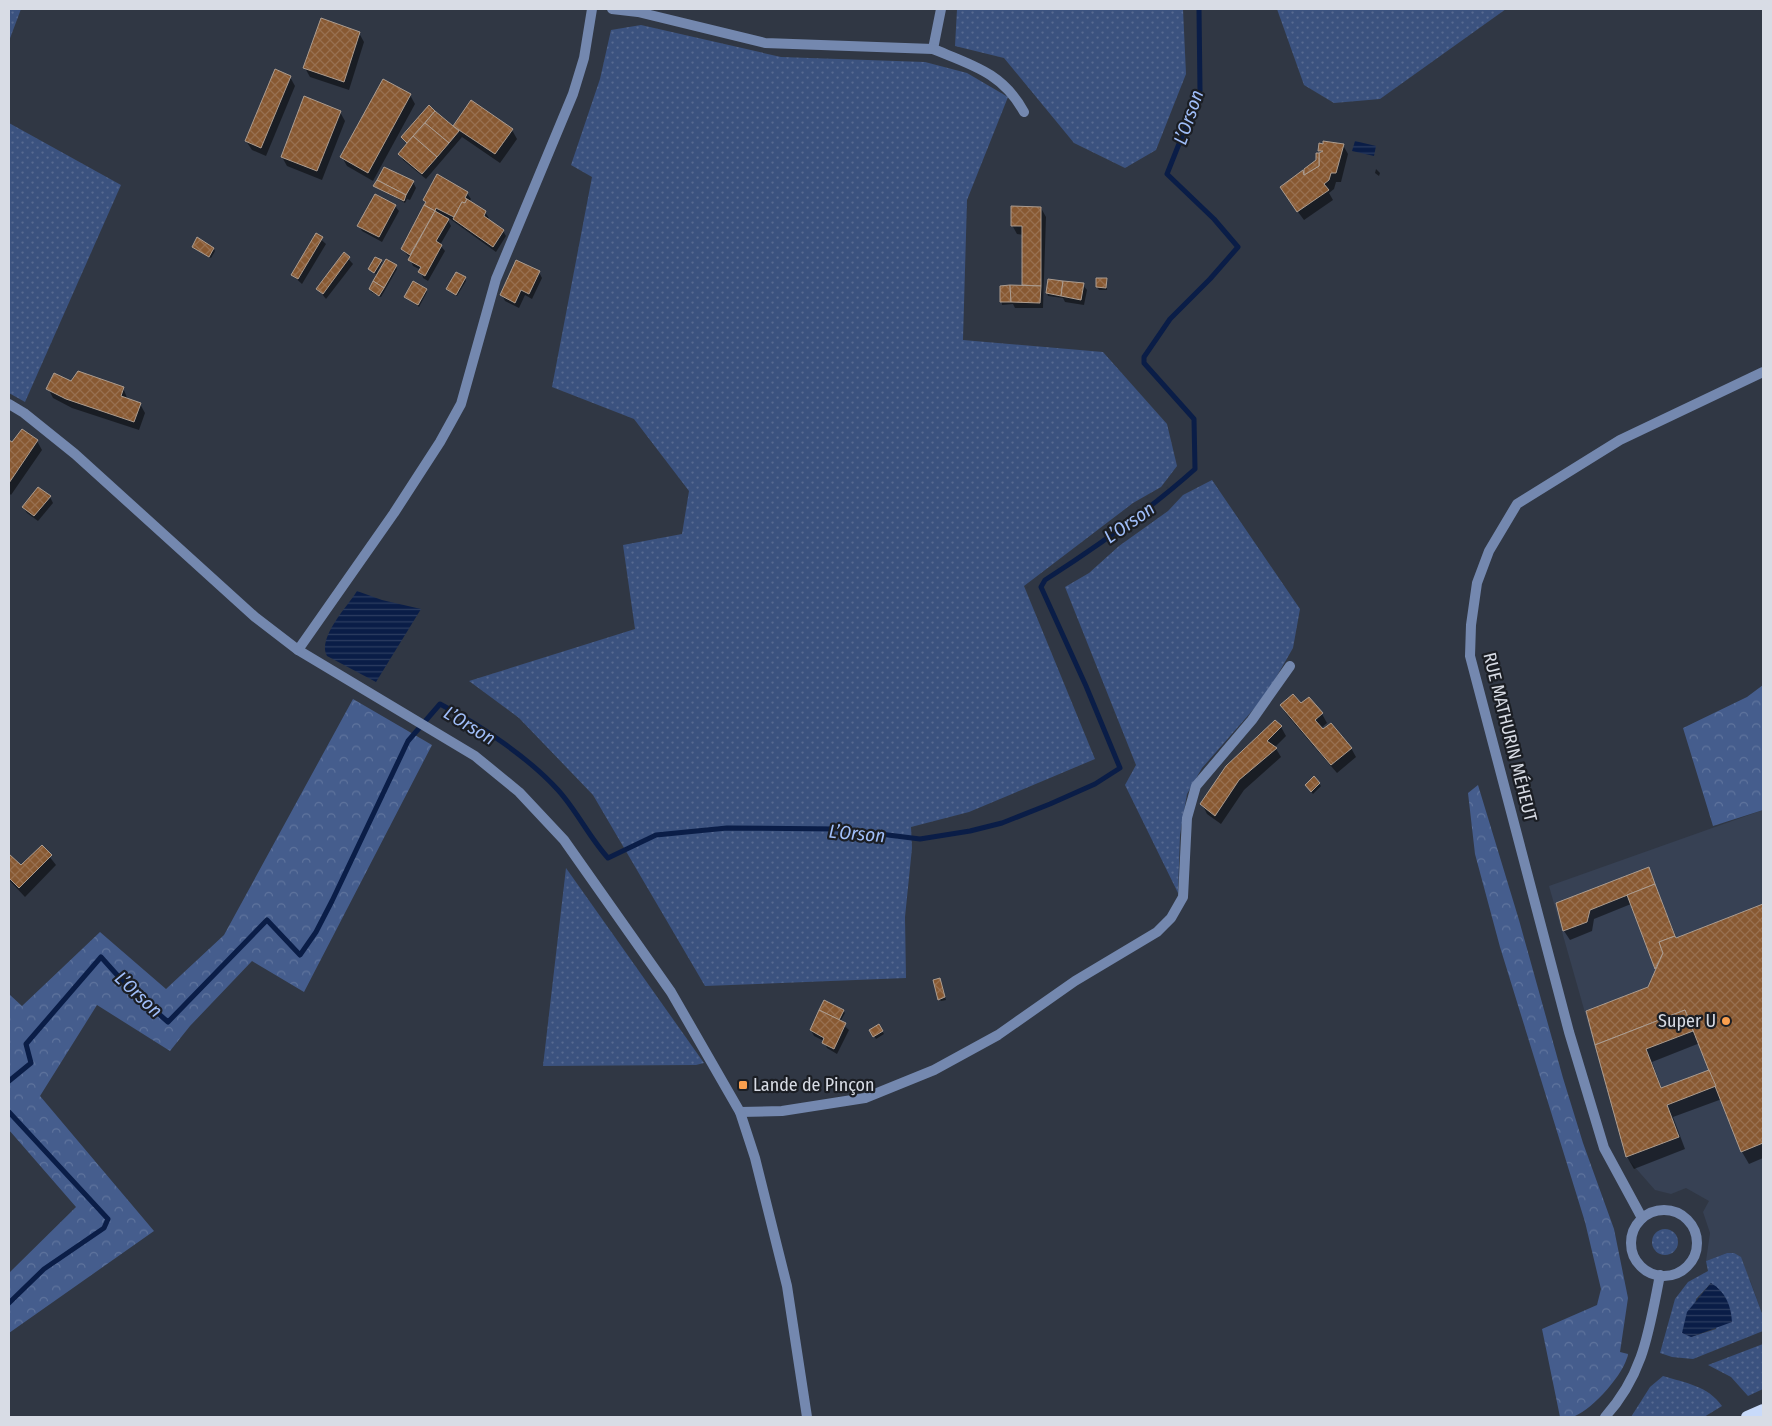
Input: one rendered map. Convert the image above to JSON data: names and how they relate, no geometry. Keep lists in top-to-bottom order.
{
  "streets": {
    "street": ["RUE MATHURIN MÉHEUT"]
  },
  "water": ["L’Orson"],
  "places": {
    "other": ["Super U"],
    "transit": ["Lande de Pinçon"]
  }
}
